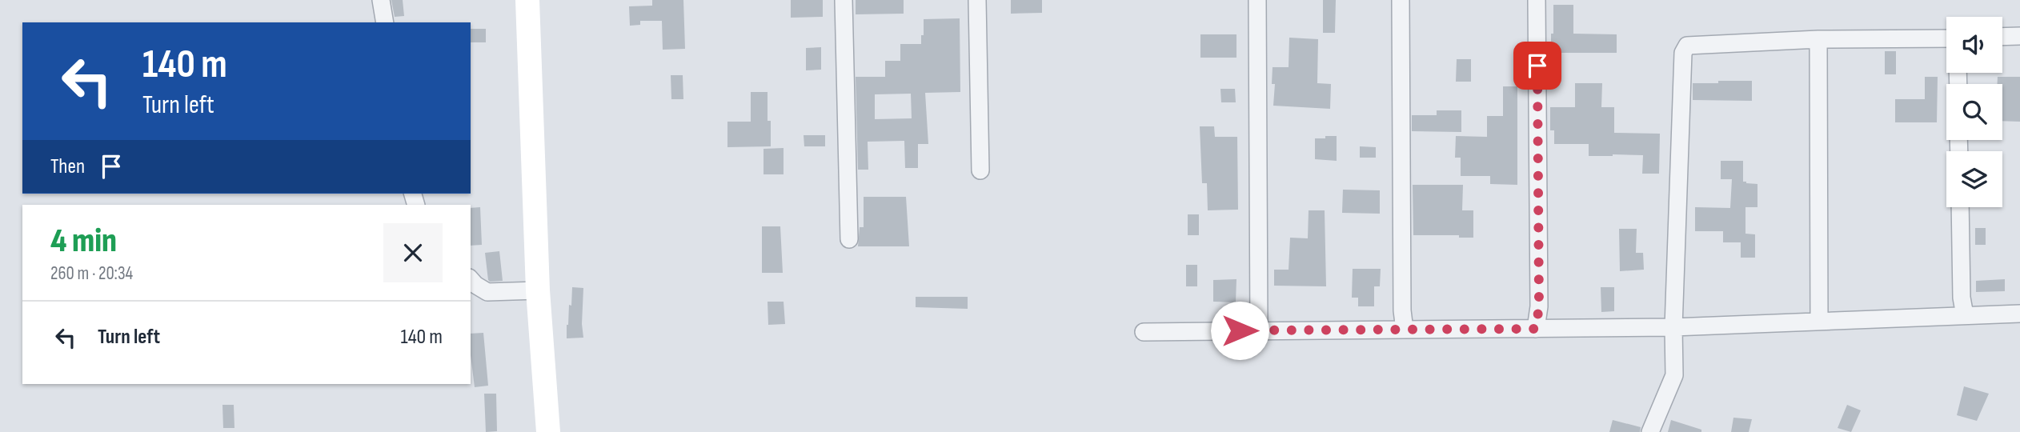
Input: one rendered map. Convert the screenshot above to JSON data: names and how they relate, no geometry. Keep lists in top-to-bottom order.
{
  "page": {
    "turn": ["140 m", "Turn left"],
    "then": "Then",
    "heading": ["4 min", "260 m · 20:34"],
    "list": [
      {
        "name": "Turn left",
        "value": "140 m"
      }
    ]
  }
}
